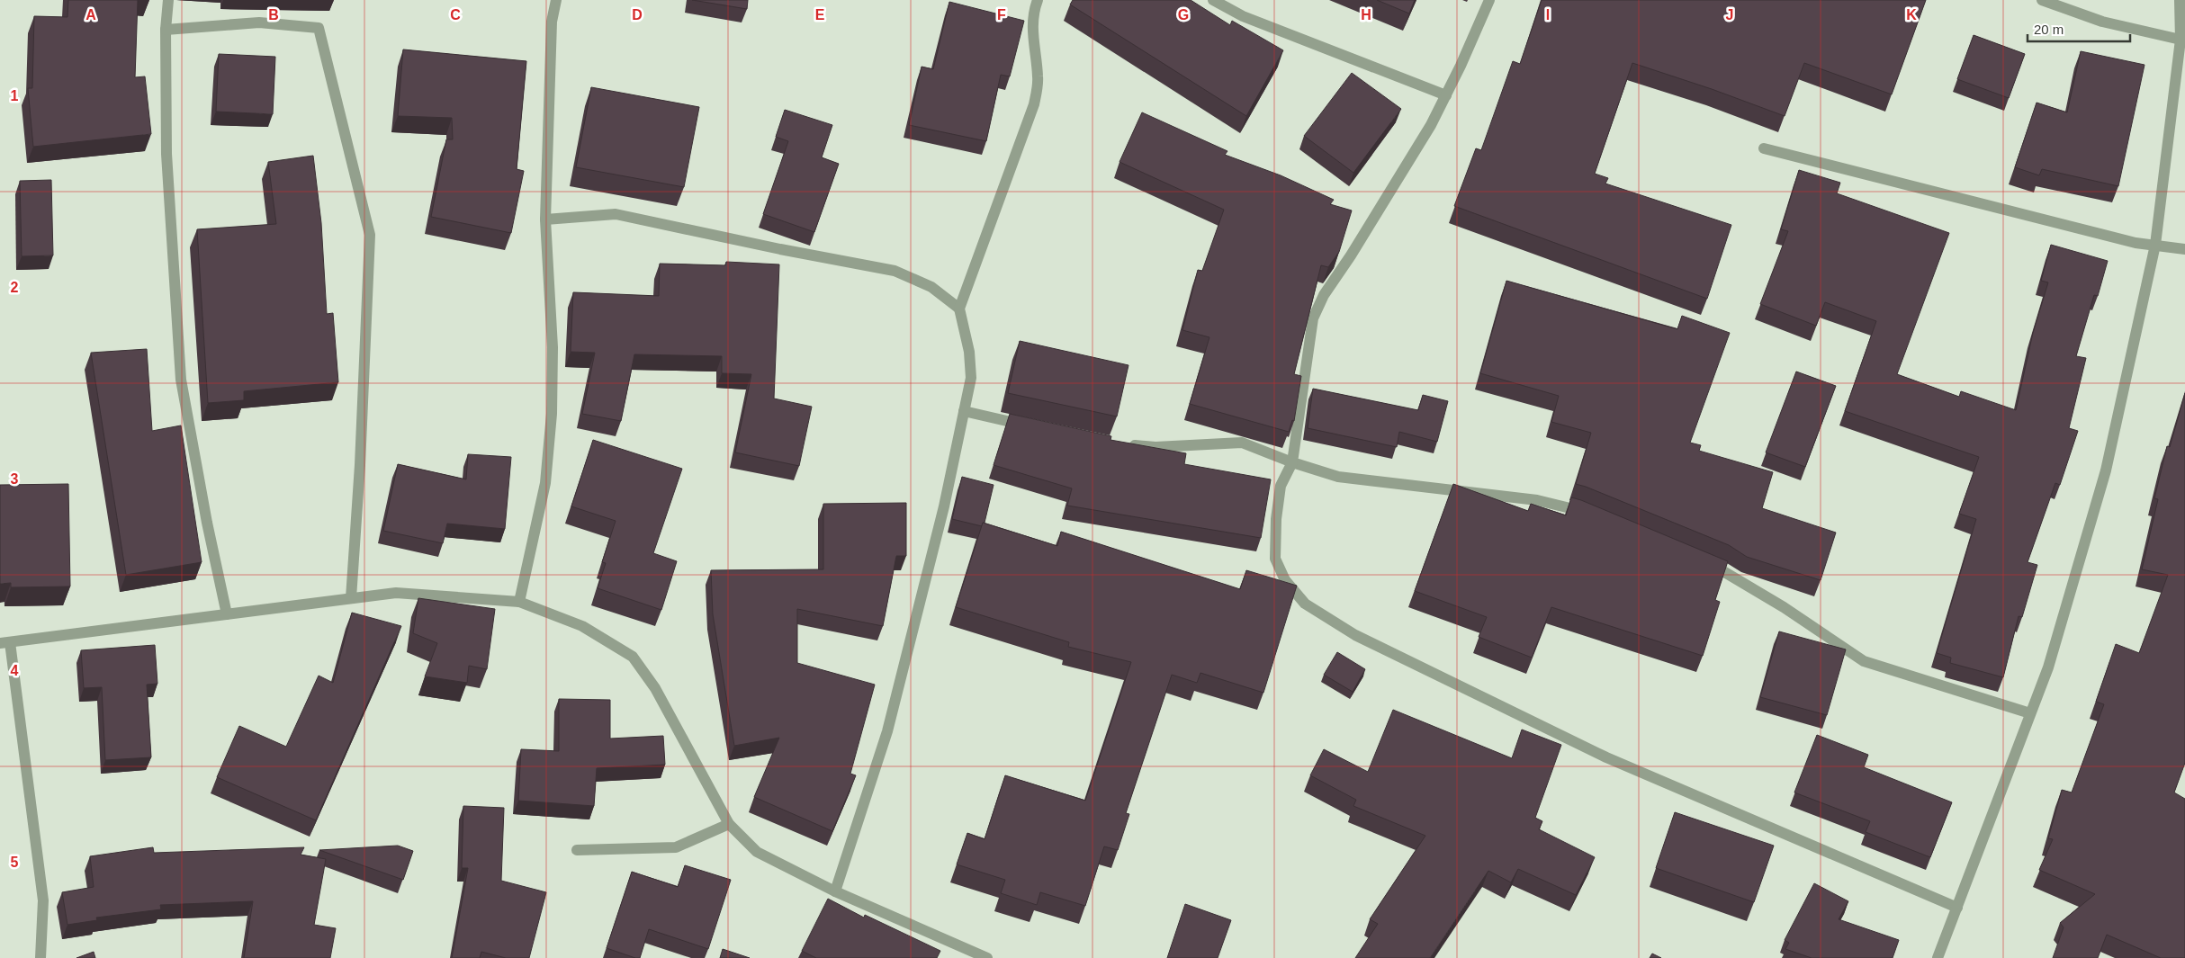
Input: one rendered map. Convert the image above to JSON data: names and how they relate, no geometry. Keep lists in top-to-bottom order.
{
  "scale_bar": "20 m",
  "grid": {
    "columns": [
      "A",
      "B",
      "C",
      "D",
      "E",
      "F",
      "G",
      "H",
      "I",
      "J",
      "K"
    ],
    "rows": [
      "1",
      "2",
      "3",
      "4",
      "5"
    ]
  }
}
